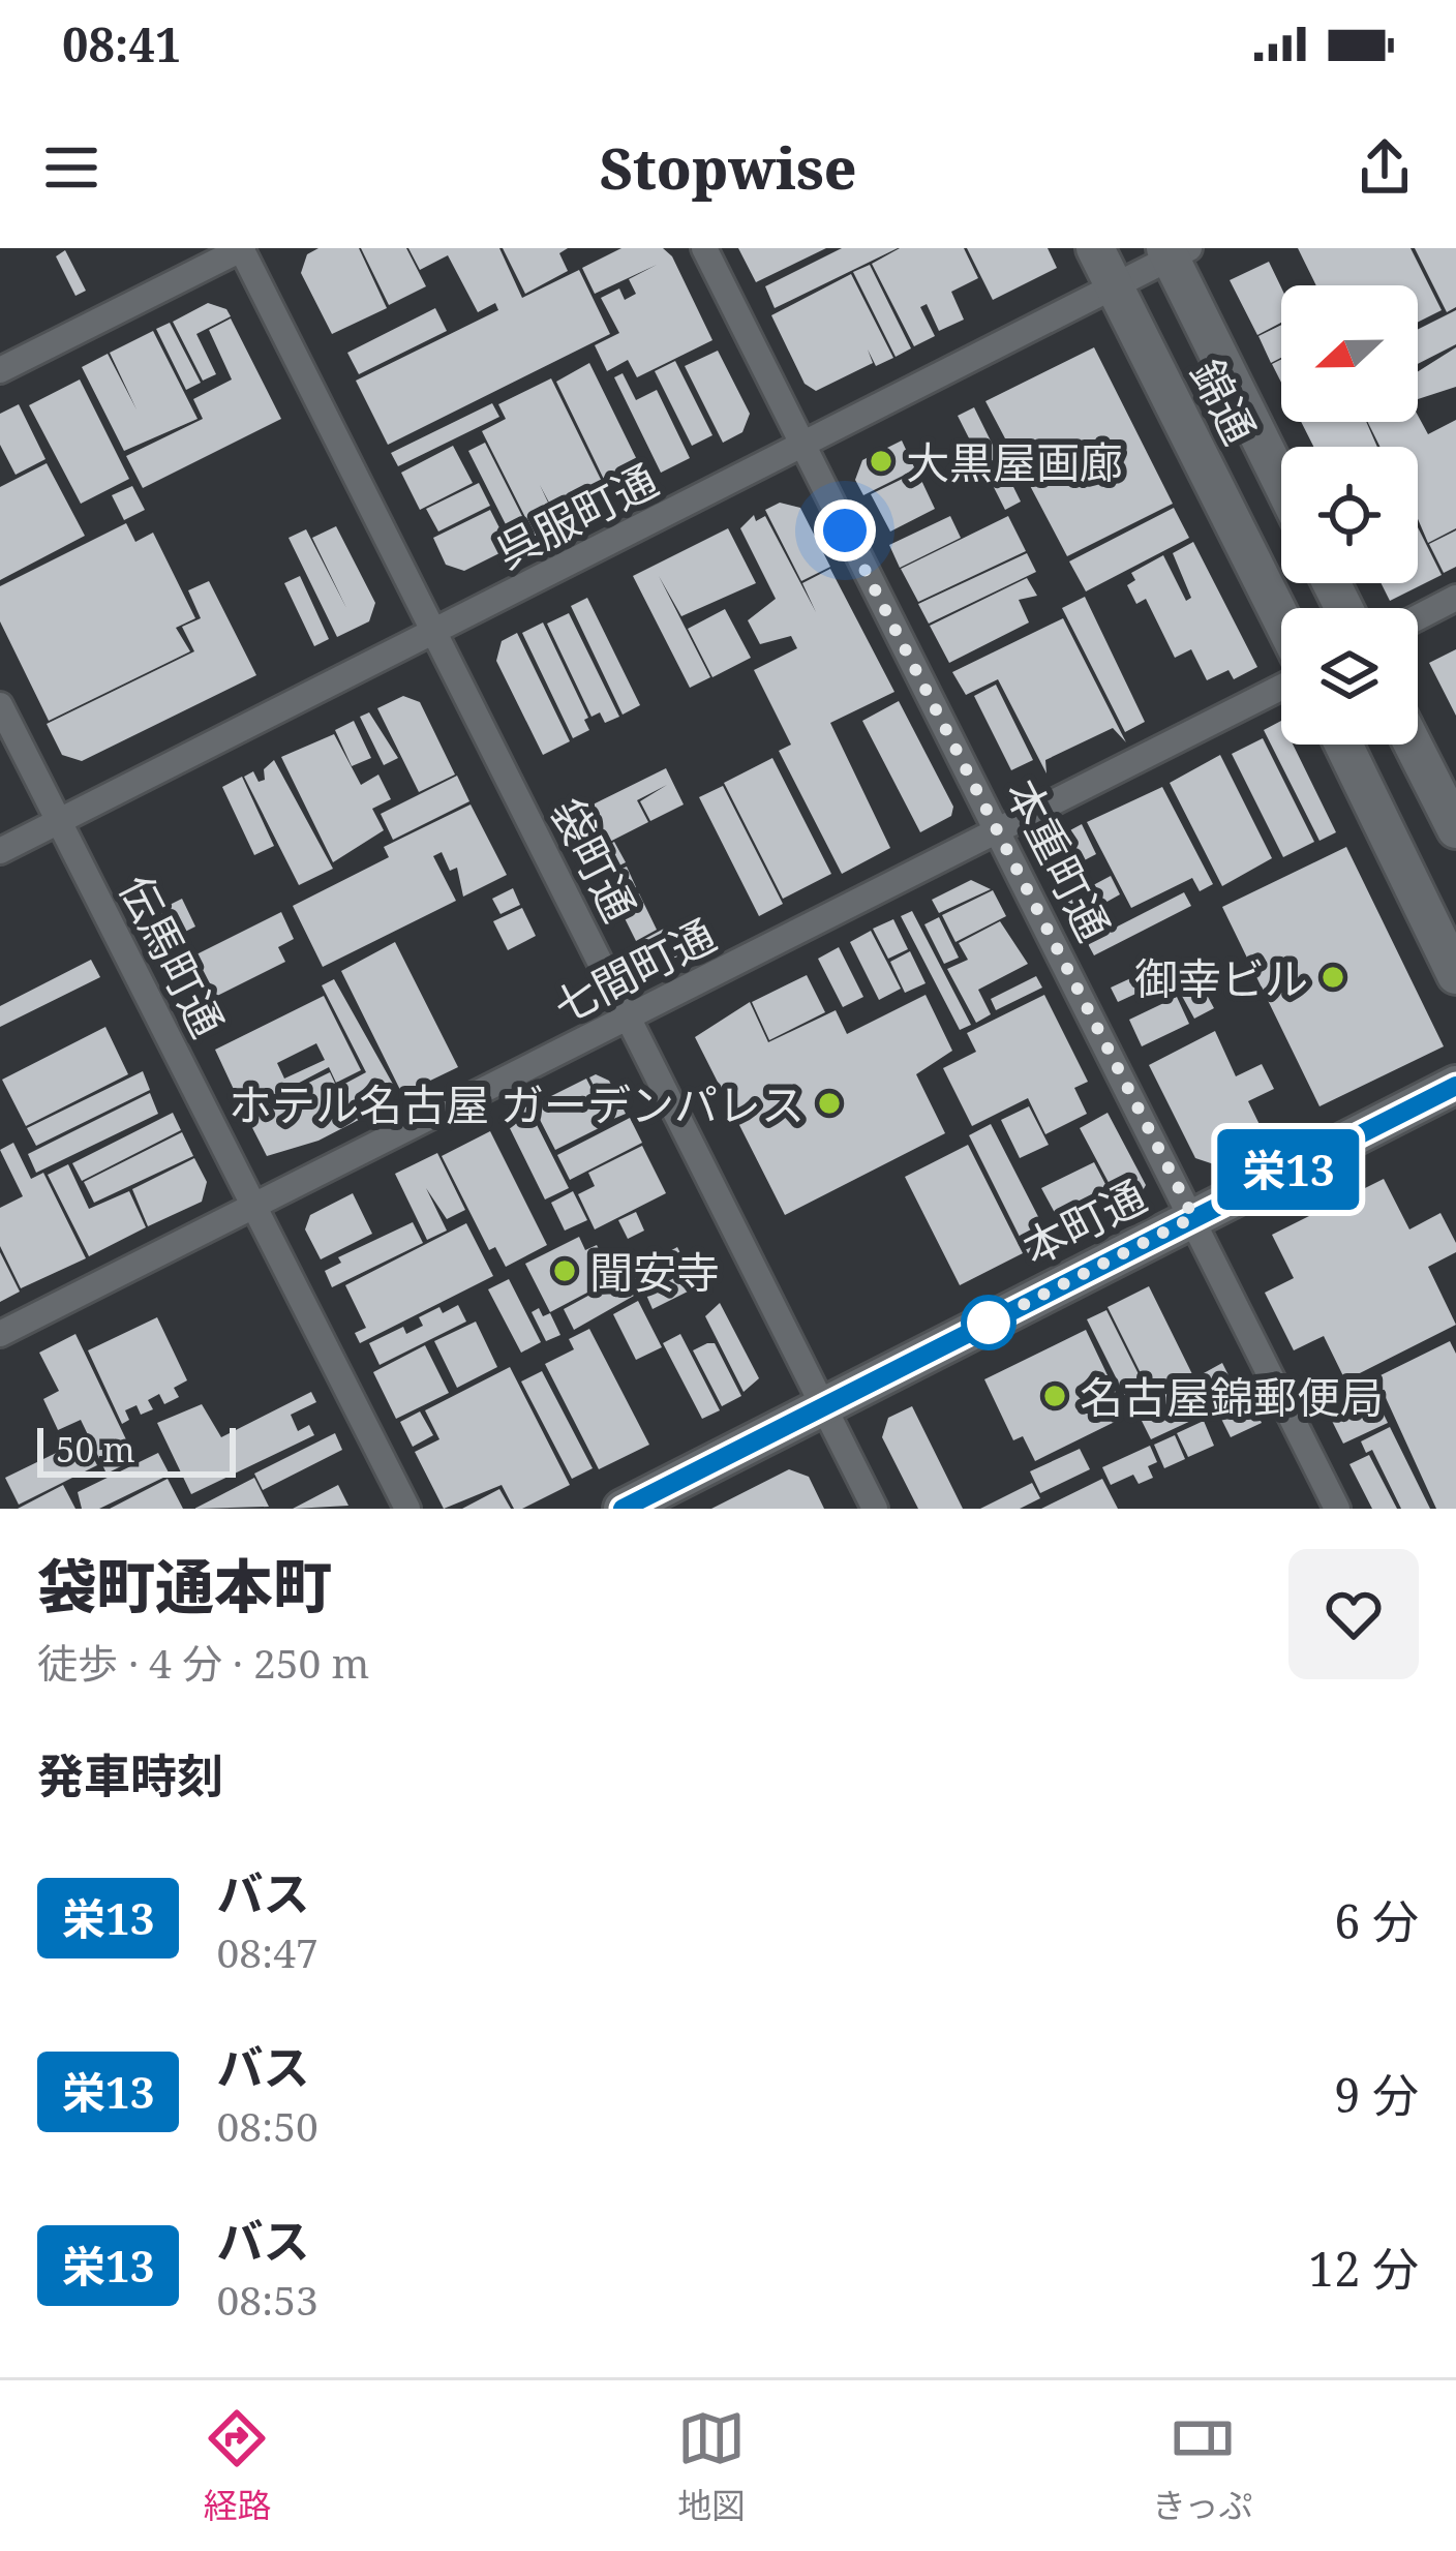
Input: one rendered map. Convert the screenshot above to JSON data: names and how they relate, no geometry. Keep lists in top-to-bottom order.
{
  "streets": {
    "street": [
      "錦通",
      "呉服町通",
      "袋町通",
      "本重町通",
      "伝馬町通",
      "七間町通",
      "本町通"
    ]
  },
  "crossings": [
    ["錦通", "呉服町通"],
    ["呉服町通", "袋町通"],
    ["呉服町通", "本重町通"],
    ["呉服町通", "伝馬町通"],
    ["袋町通", "七間町通"],
    ["袋町通", "本町通"],
    ["本重町通", "七間町通"],
    ["本重町通", "本町通"],
    ["伝馬町通", "七間町通"]
  ],
  "places": [
    "大黒屋画廊",
    "御幸ビル",
    "ホテル名古屋 ガーデンパレス",
    "聞安寺",
    "名古屋錦郵便局"
  ],
  "lines": ["bus line 栄13"],
  "scale_bar": "50 m",
  "north": "left",
  "page": {
    "status": "08:41",
    "header": "Stopwise",
    "on_map": "栄13",
    "scale": "50 m",
    "heading": [
      ["袋町通本町", "徒歩 · 4 分 · 250 m"],
      "発車時刻"
    ],
    "list": [
      {
        "mark": "栄13",
        "name": "バス",
        "note": "08:47",
        "value": "6 分"
      },
      {
        "mark": "栄13",
        "name": "バス",
        "note": "08:50",
        "value": "9 分"
      },
      {
        "mark": "栄13",
        "name": "バス",
        "note": "08:53",
        "value": "12 分"
      }
    ],
    "tabs": ["経路", "地図", "きっぷ"]
  }
}
